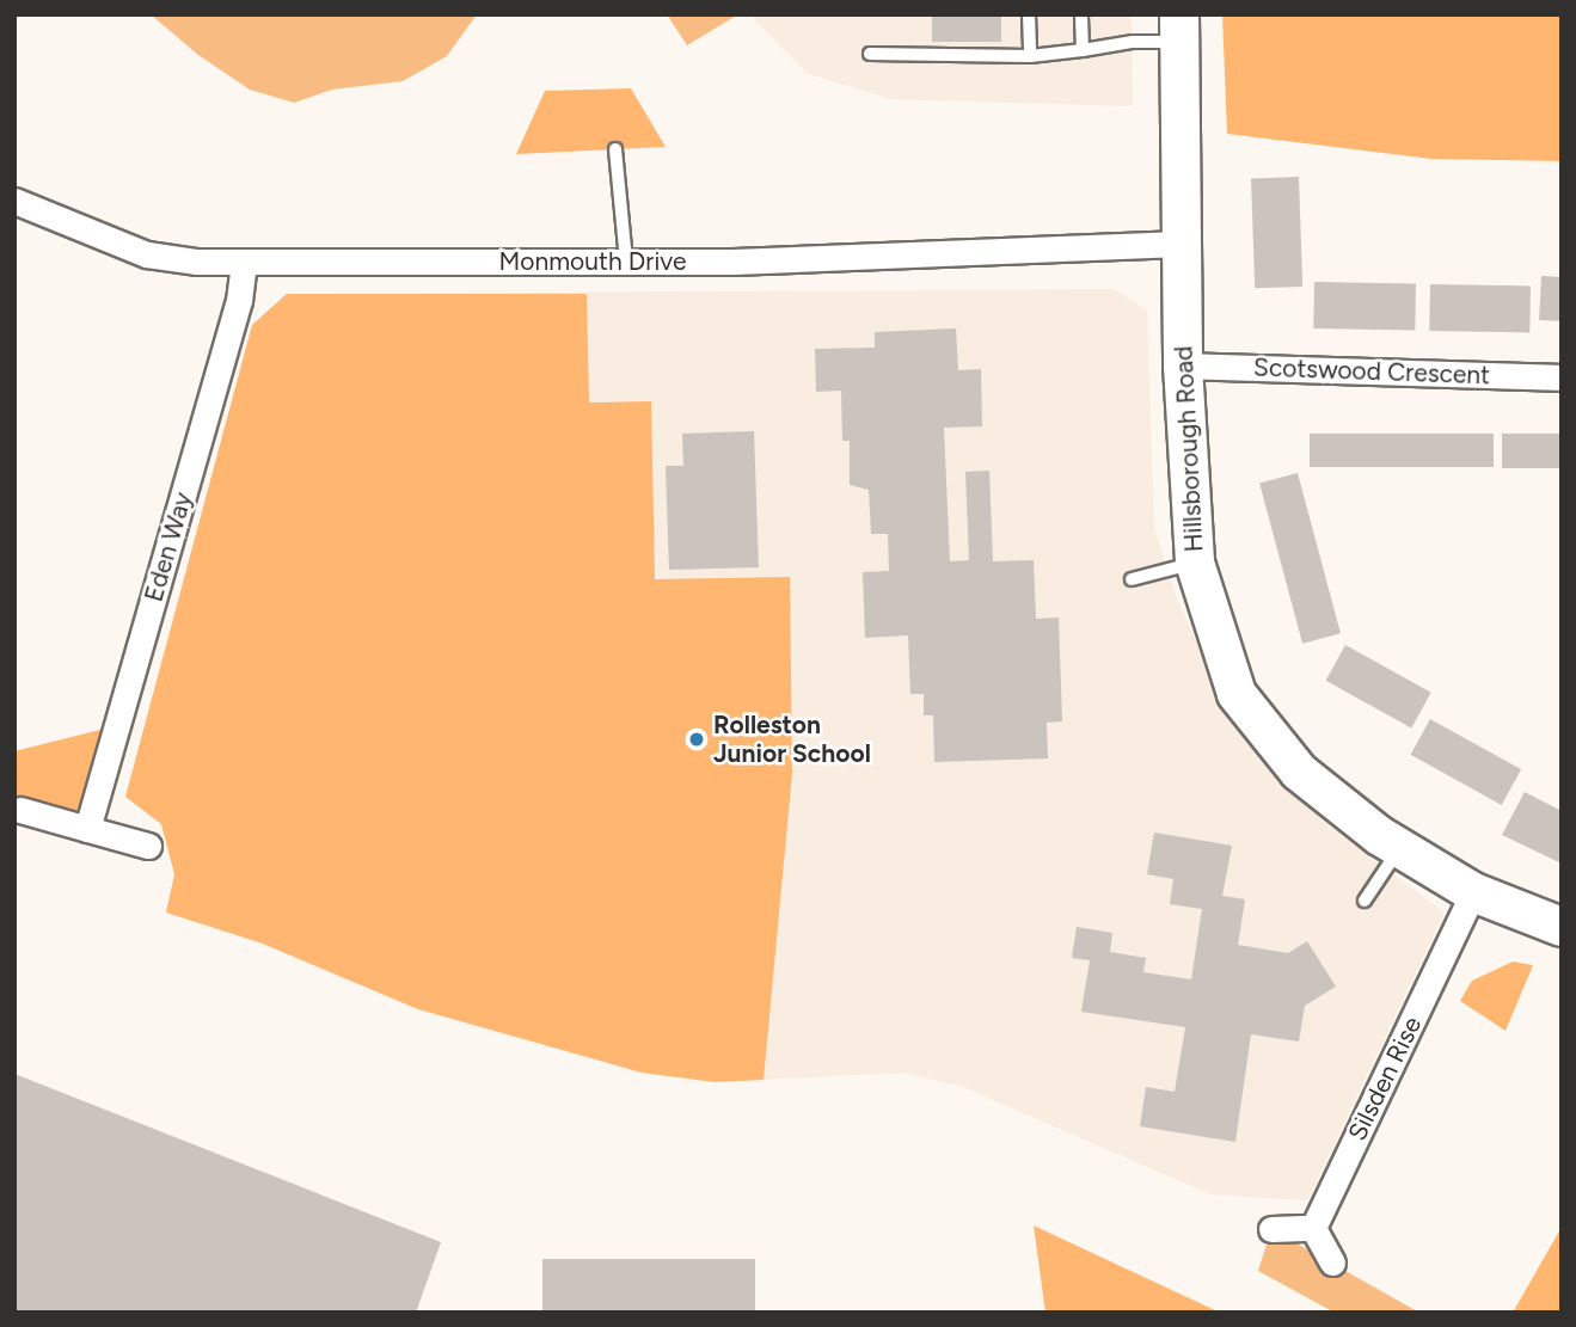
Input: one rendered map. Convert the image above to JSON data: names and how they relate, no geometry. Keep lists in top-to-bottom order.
{
  "streets": {
    "street": [
      "Monmouth Drive",
      "Scotswood Crescent",
      "Hillsborough Road",
      "Eden Way",
      "Silsden Rise"
    ]
  },
  "crossings": [
    ["Monmouth Drive", "Hillsborough Road"],
    ["Monmouth Drive", "Eden Way"],
    ["Scotswood Crescent", "Hillsborough Road"],
    ["Hillsborough Road", "Silsden Rise"]
  ],
  "places": ["Rolleston Junior School"]
}
